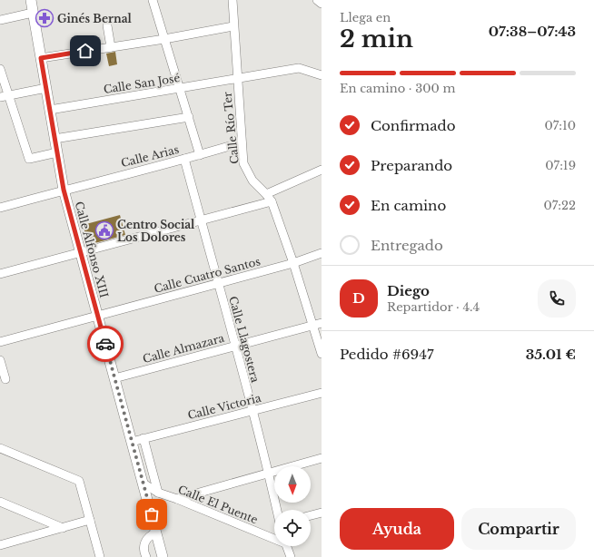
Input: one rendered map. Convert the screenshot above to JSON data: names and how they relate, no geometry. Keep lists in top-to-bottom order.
{
  "streets": {
    "main road": ["Calle Alfonso XIII"],
    "street": [
      "Calle San José",
      "Calle Río Ter",
      "Calle Arias",
      "Calle Cuatro Santos",
      "Calle Llagostera",
      "Calle Almazara",
      "Calle Victoria",
      "Calle El Puente"
    ]
  },
  "crossings": [
    ["Calle San José", "Calle Río Ter"],
    ["Calle San José", "Calle Alfonso XIII"],
    ["Calle Río Ter", "Calle Arias"],
    ["Calle Río Ter", "Calle Cuatro Santos"],
    ["Calle Río Ter", "Calle Almazara"],
    ["Calle Arias", "Calle Alfonso XIII"],
    ["Calle Arias", "Calle Llagostera"],
    ["Calle Alfonso XIII", "Calle Cuatro Santos"],
    ["Calle Alfonso XIII", "Calle Almazara"],
    ["Calle Alfonso XIII", "Calle Victoria"],
    ["Calle Alfonso XIII", "Calle El Puente"],
    ["Calle Cuatro Santos", "Calle Llagostera"],
    ["Calle Llagostera", "Calle Almazara"],
    ["Calle Llagostera", "Calle Victoria"]
  ],
  "places": {
    "pharmacy": ["Ginés Bernal"],
    "public building": ["Centro Social Los Dolores"]
  },
  "north": "bottom",
  "page": {
    "heading": ["2 min", "Llega en", "07:38–07:43"],
    "panel": [
      "Diego",
      "Repartidor · 4.4",
      "Pedido #6947",
      "35.01 €"
    ],
    "bar": "En camino · 300 m",
    "list": [
      ["Confirmado", "07:10"],
      ["Preparando", "07:19"],
      ["En camino", "07:22"],
      "Entregado"
    ],
    "round": "D",
    "buttons": ["Ayuda", "Compartir"]
  }
}
